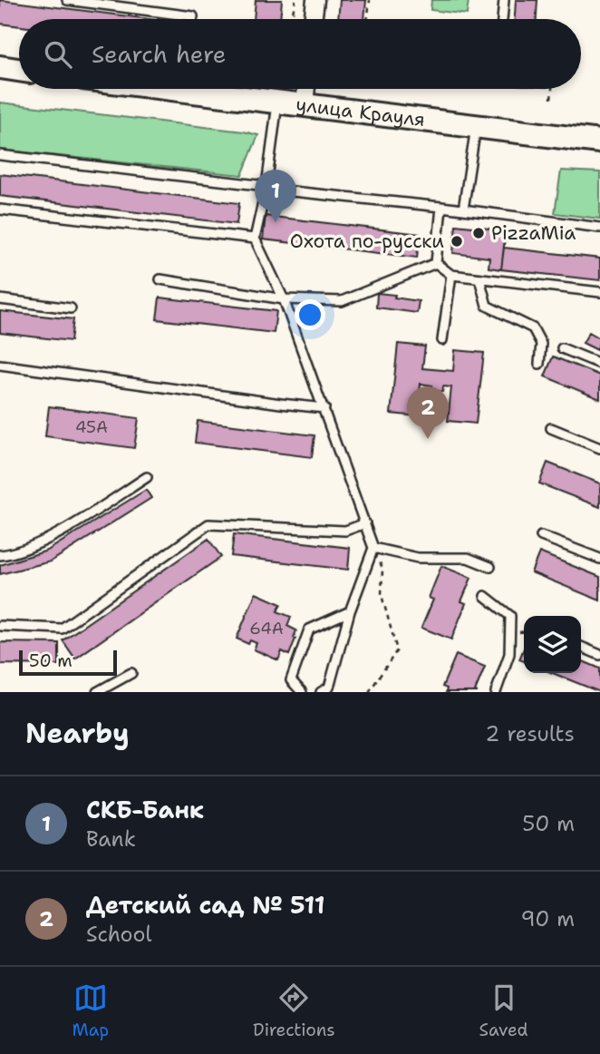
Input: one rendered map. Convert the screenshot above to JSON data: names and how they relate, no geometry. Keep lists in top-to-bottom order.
{
  "streets": {
    "main road": ["улица Крауля"]
  },
  "places": ["PizzaMia", "Охота по-русски"],
  "house_numbers": ["45А", "64А"],
  "scale_bar": "50 m",
  "page": {
    "search": "Search here",
    "pins": ["1", "2"],
    "scale": "50 m",
    "heading": ["Nearby", "2 results"],
    "list": [
      {
        "mark": "1",
        "name": "СКБ-Банк",
        "note": "Bank",
        "value": "50 m"
      },
      {
        "mark": "2",
        "name": "Детский сад № 511",
        "note": "School",
        "value": "90 m"
      }
    ],
    "nav": ["Map", "Directions", "Saved"]
  }
}
